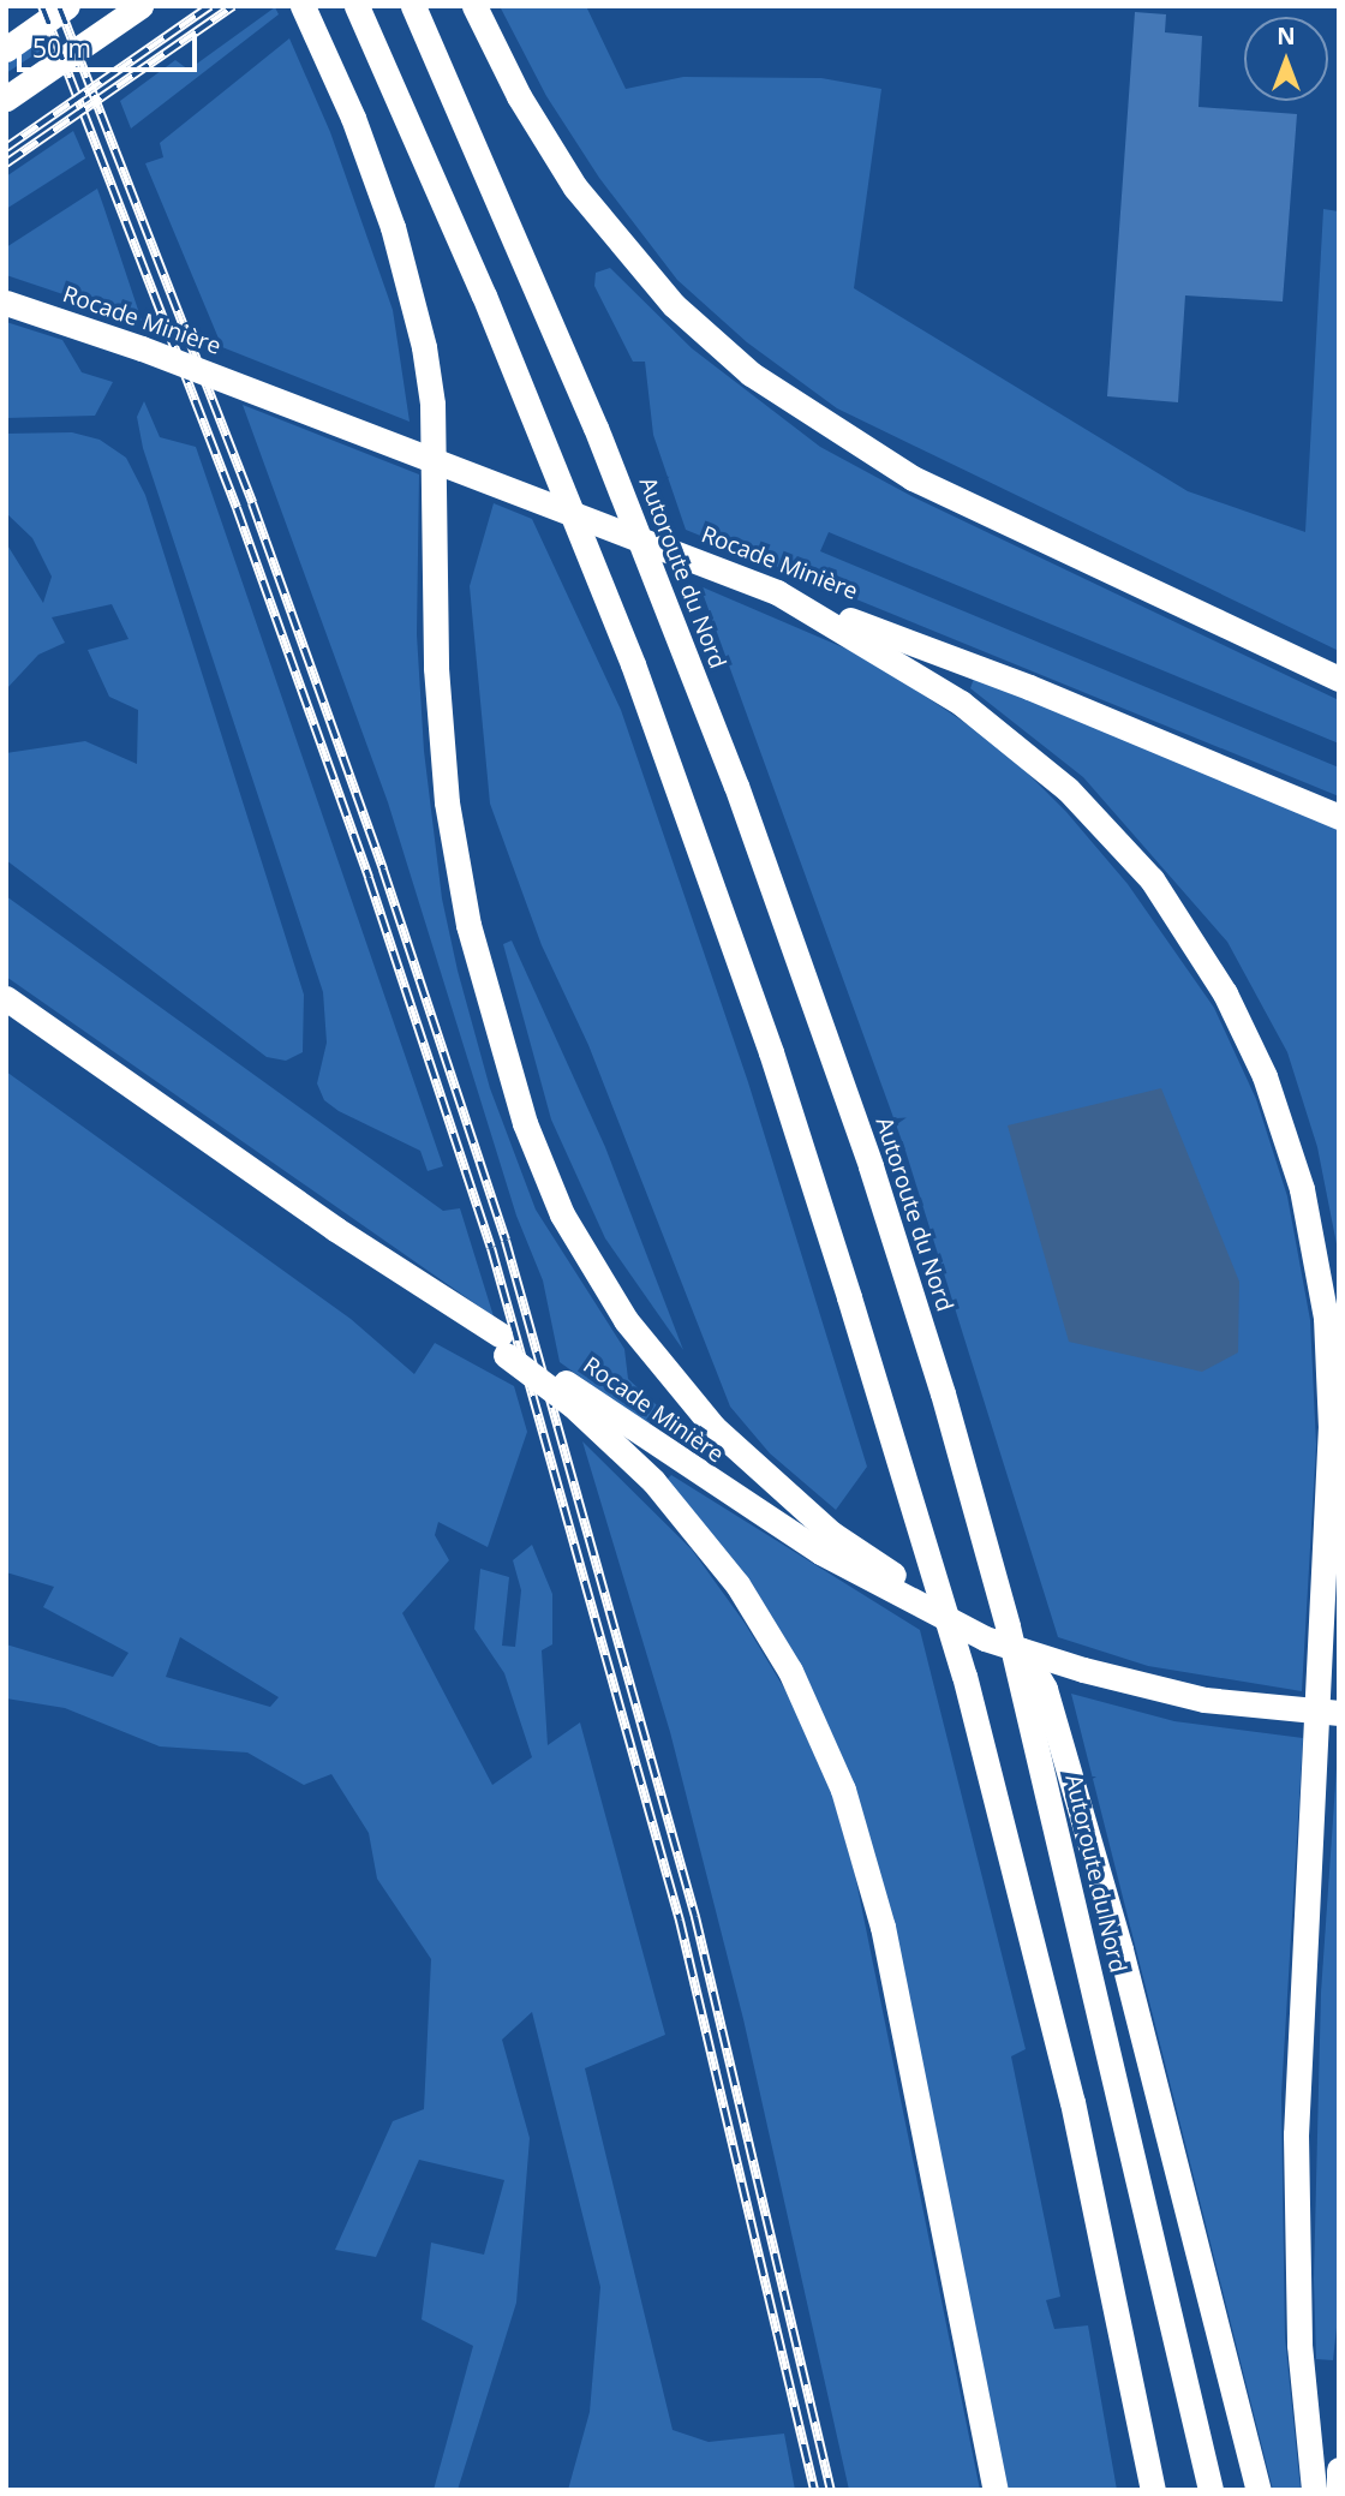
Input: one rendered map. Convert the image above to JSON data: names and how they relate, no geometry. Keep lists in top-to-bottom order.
{
  "streets": {
    "highway": ["Rocade Minière", "Autoroute du Nord"]
  },
  "scale_bar": "50 m",
  "north": "top"
}
